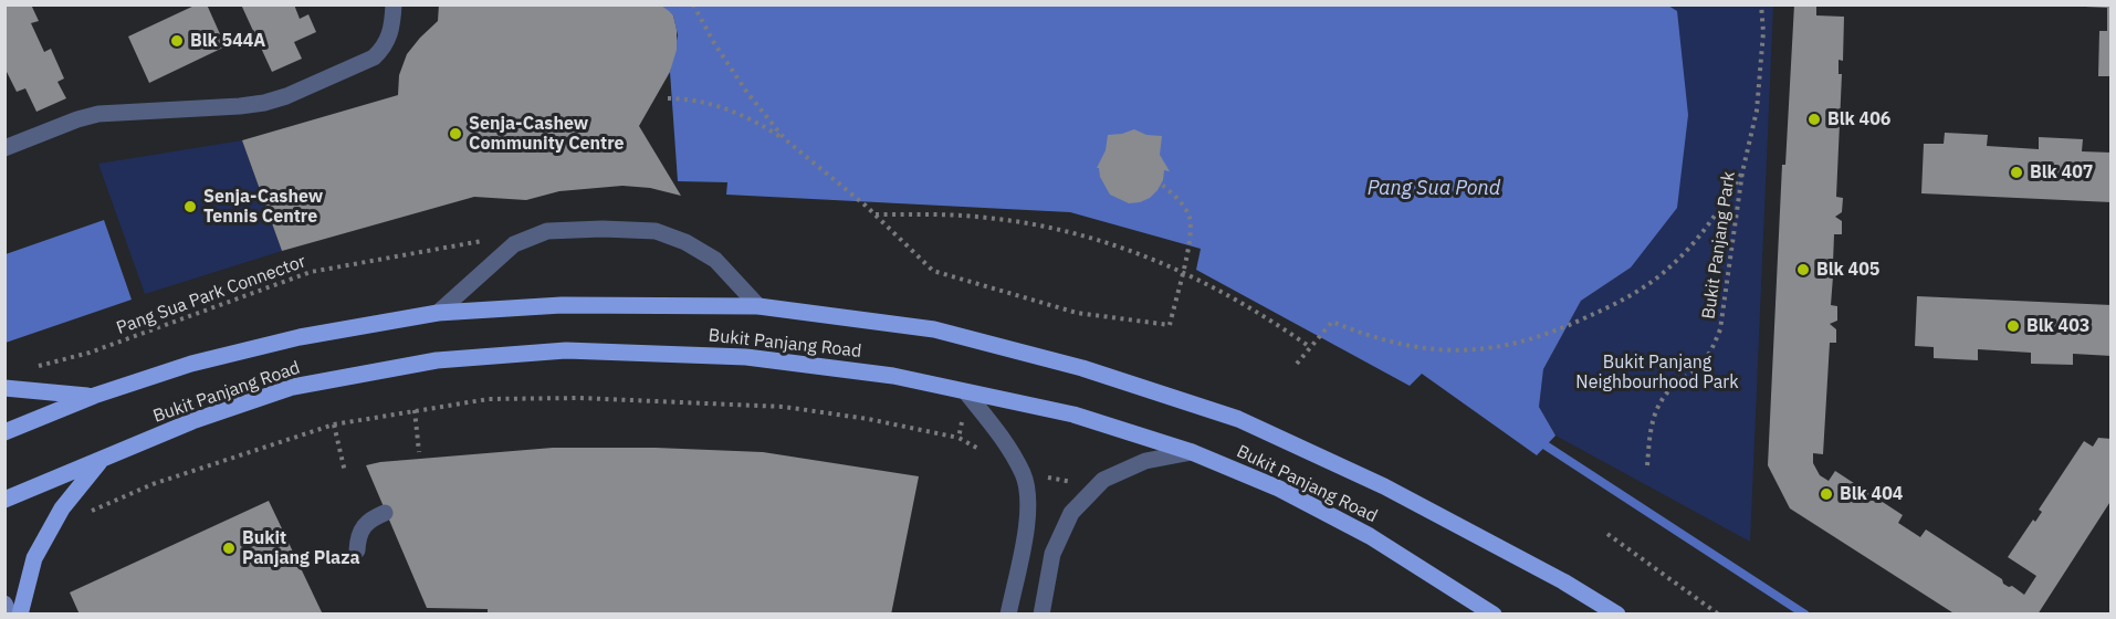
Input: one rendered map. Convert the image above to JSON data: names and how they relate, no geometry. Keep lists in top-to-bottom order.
{
  "streets": {
    "main road": ["Bukit Panjang Road"],
    "path": ["Bukit Panjang Park", "Pang Sua Park Connector"]
  },
  "water": ["Pang Sua Pond"],
  "parks": ["Bukit Panjang Neighbourhood Park"],
  "places": [
    "Blk 544A",
    "Blk 406",
    "Senja-Cashew Community Centre",
    "Blk 407",
    "Senja-Cashew Tennis Centre",
    "Blk 405",
    "Blk 403",
    "Blk 404",
    "Bukit Panjang Plaza"
  ]
}
